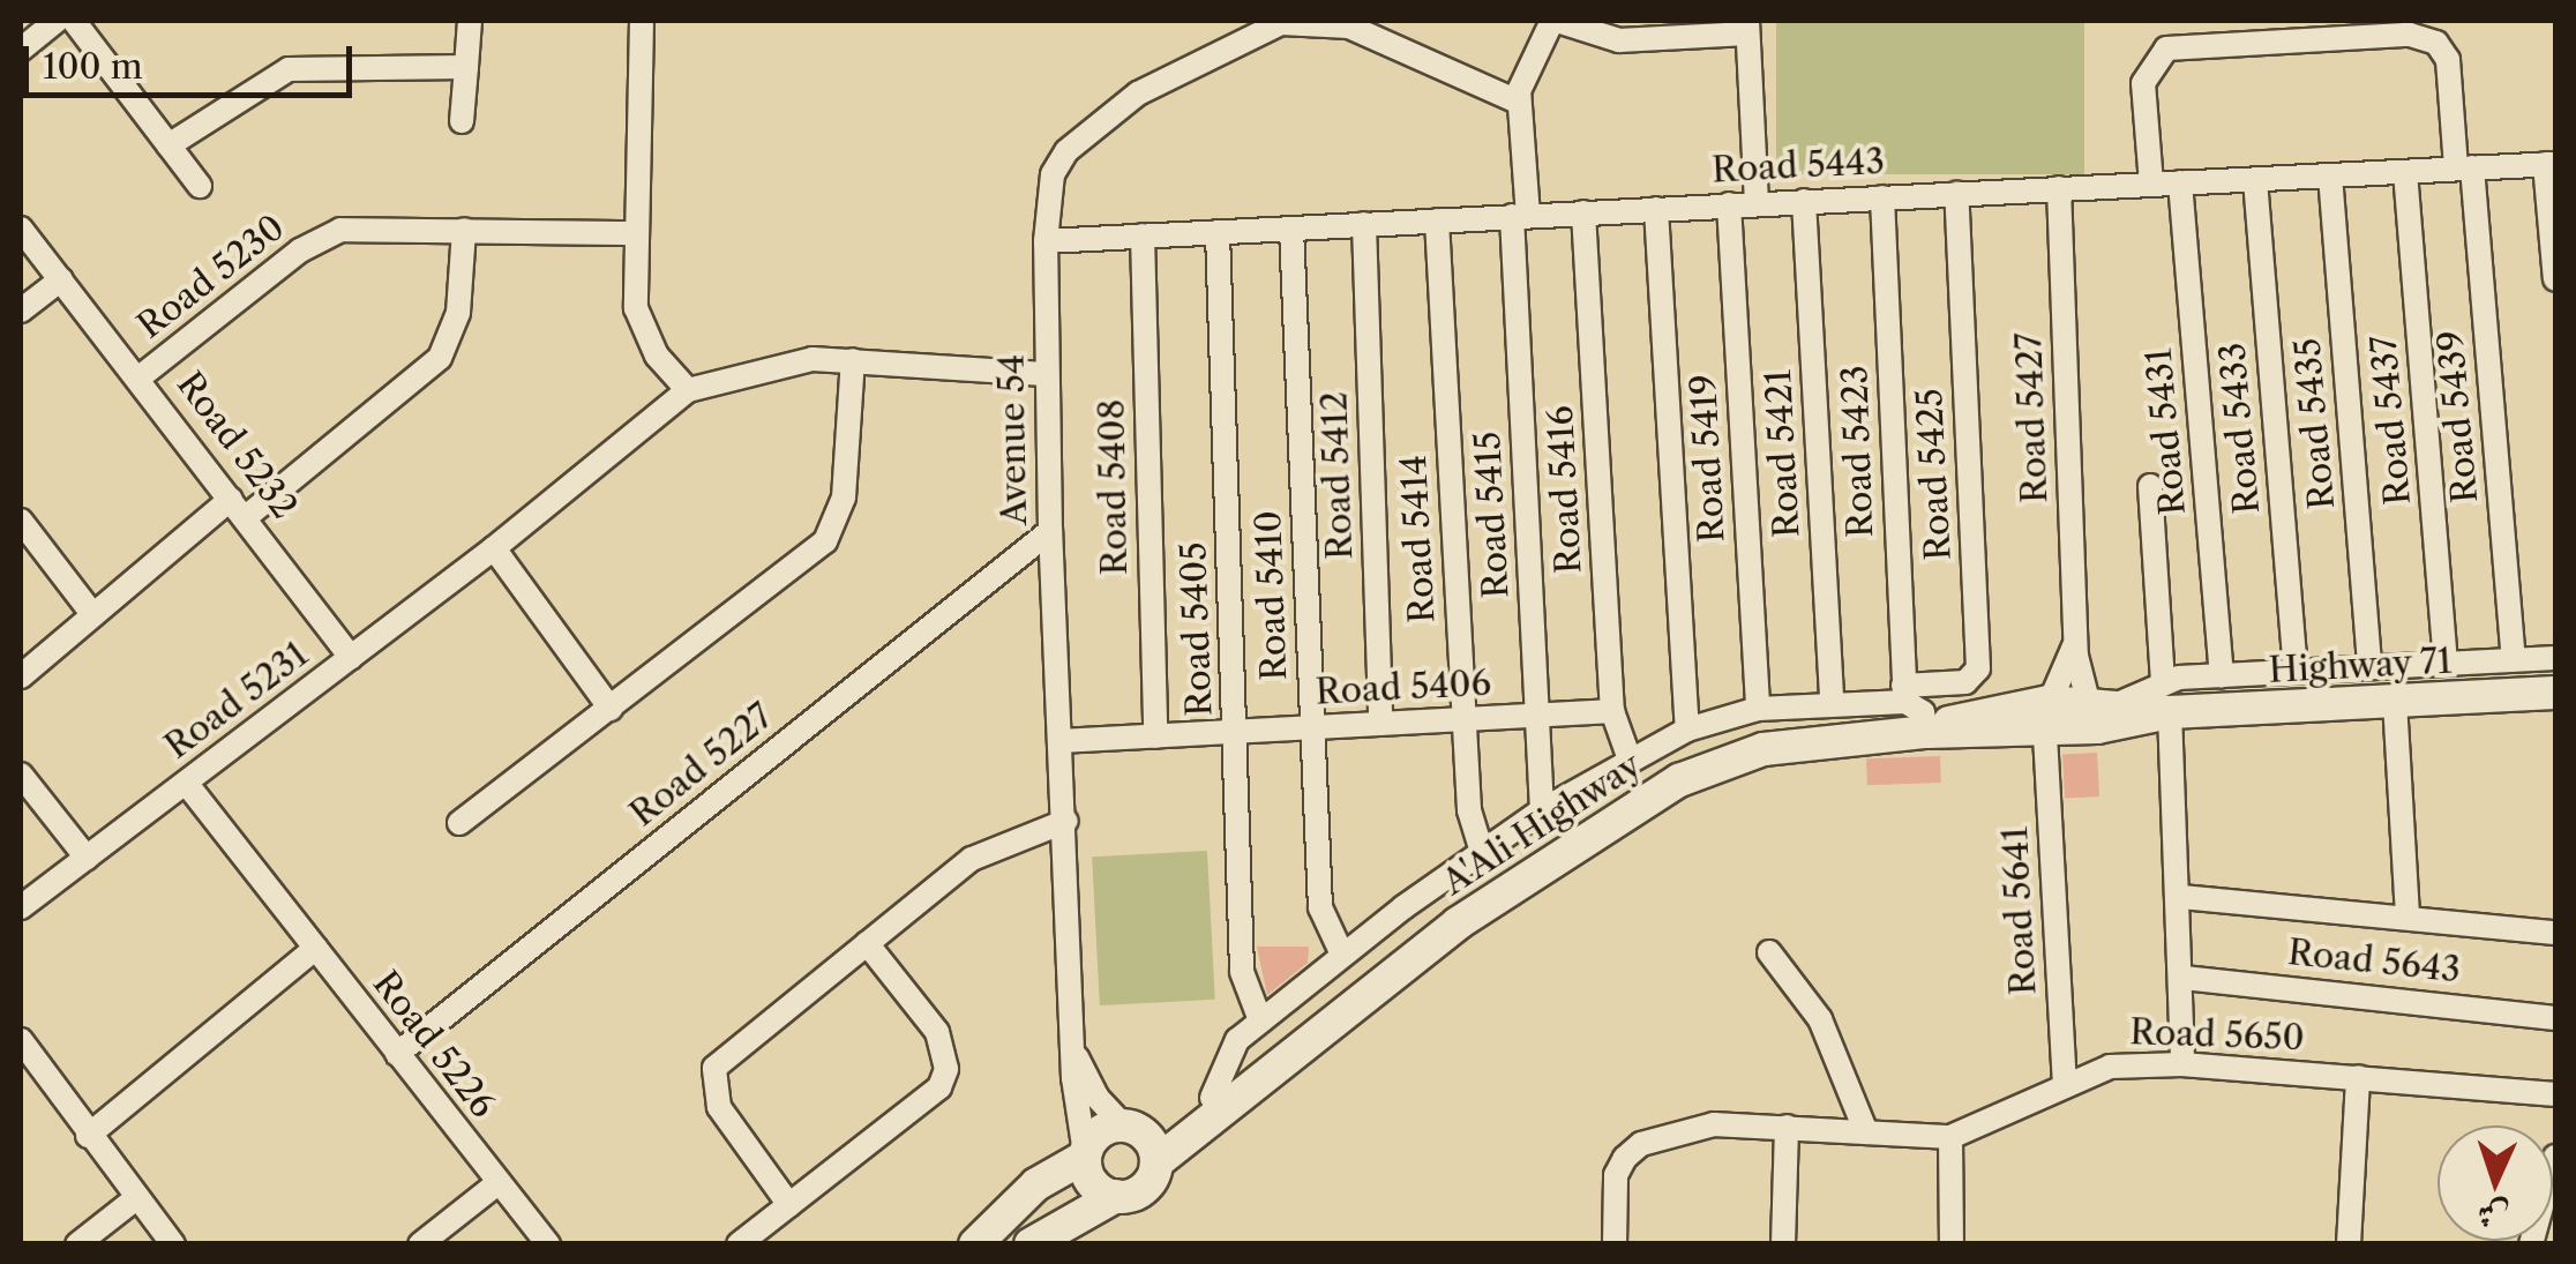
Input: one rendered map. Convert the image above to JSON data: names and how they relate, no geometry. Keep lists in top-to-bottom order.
{
  "streets": {
    "street": [
      "Road 5443",
      "Road 5230",
      "Road 5439",
      "Road 5427",
      "Road 5437",
      "Road 5435",
      "Road 5433",
      "Road 5431",
      "Avenue 54",
      "Road 5232",
      "Road 5423",
      "Road 5421",
      "Road 5419",
      "Road 5425",
      "Road 5412",
      "Road 5408",
      "Road 5416",
      "Road 5415",
      "Road 5414",
      "Road 5410",
      "Road 5405",
      "Highway 71",
      "Road 5406",
      "Road 5231",
      "Road 5227",
      "A'Ali Highway",
      "Road 5641",
      "Road 5643",
      "Road 5650",
      "Road 5226"
    ]
  },
  "crossings": [
    ["Road 5443", "Road 5439"],
    ["Road 5443", "Road 5427"],
    ["Road 5443", "Road 5437"],
    ["Road 5443", "Road 5435"],
    ["Road 5443", "Road 5433"],
    ["Road 5443", "Road 5431"],
    ["Road 5443", "Avenue 54"],
    ["Road 5443", "Road 5423"],
    ["Road 5443", "Road 5421"],
    ["Road 5443", "Road 5419"],
    ["Road 5443", "Road 5425"],
    ["Road 5443", "Road 5412"],
    ["Road 5443", "Road 5408"],
    ["Road 5443", "Road 5416"],
    ["Road 5443", "Road 5415"],
    ["Road 5443", "Road 5414"],
    ["Road 5443", "Road 5410"],
    ["Road 5443", "Road 5405"],
    ["Road 5230", "Road 5232"],
    ["Road 5427", "A'Ali Highway"],
    ["Road 5427", "Road 5641"],
    ["Avenue 54", "Road 5406"],
    ["Avenue 54", "Road 5231"],
    ["Avenue 54", "Road 5227"],
    ["Avenue 54", "A'Ali Highway"],
    ["Road 5232", "Road 5231"],
    ["Road 5423", "Road 5425"],
    ["Road 5412", "Road 5406"],
    ["Road 5408", "Road 5406"],
    ["Road 5416", "Road 5406"],
    ["Road 5415", "Road 5406"],
    ["Road 5414", "Road 5406"],
    ["Road 5410", "Road 5406"],
    ["Road 5405", "Road 5406"],
    ["Highway 71", "A'Ali Highway"],
    ["Road 5231", "Road 5226"],
    ["Road 5227", "Road 5226"],
    ["A'Ali Highway", "Road 5641"],
    ["Road 5641", "Road 5650"]
  ],
  "scale_bar": "100 m",
  "north": "bottom"
}
